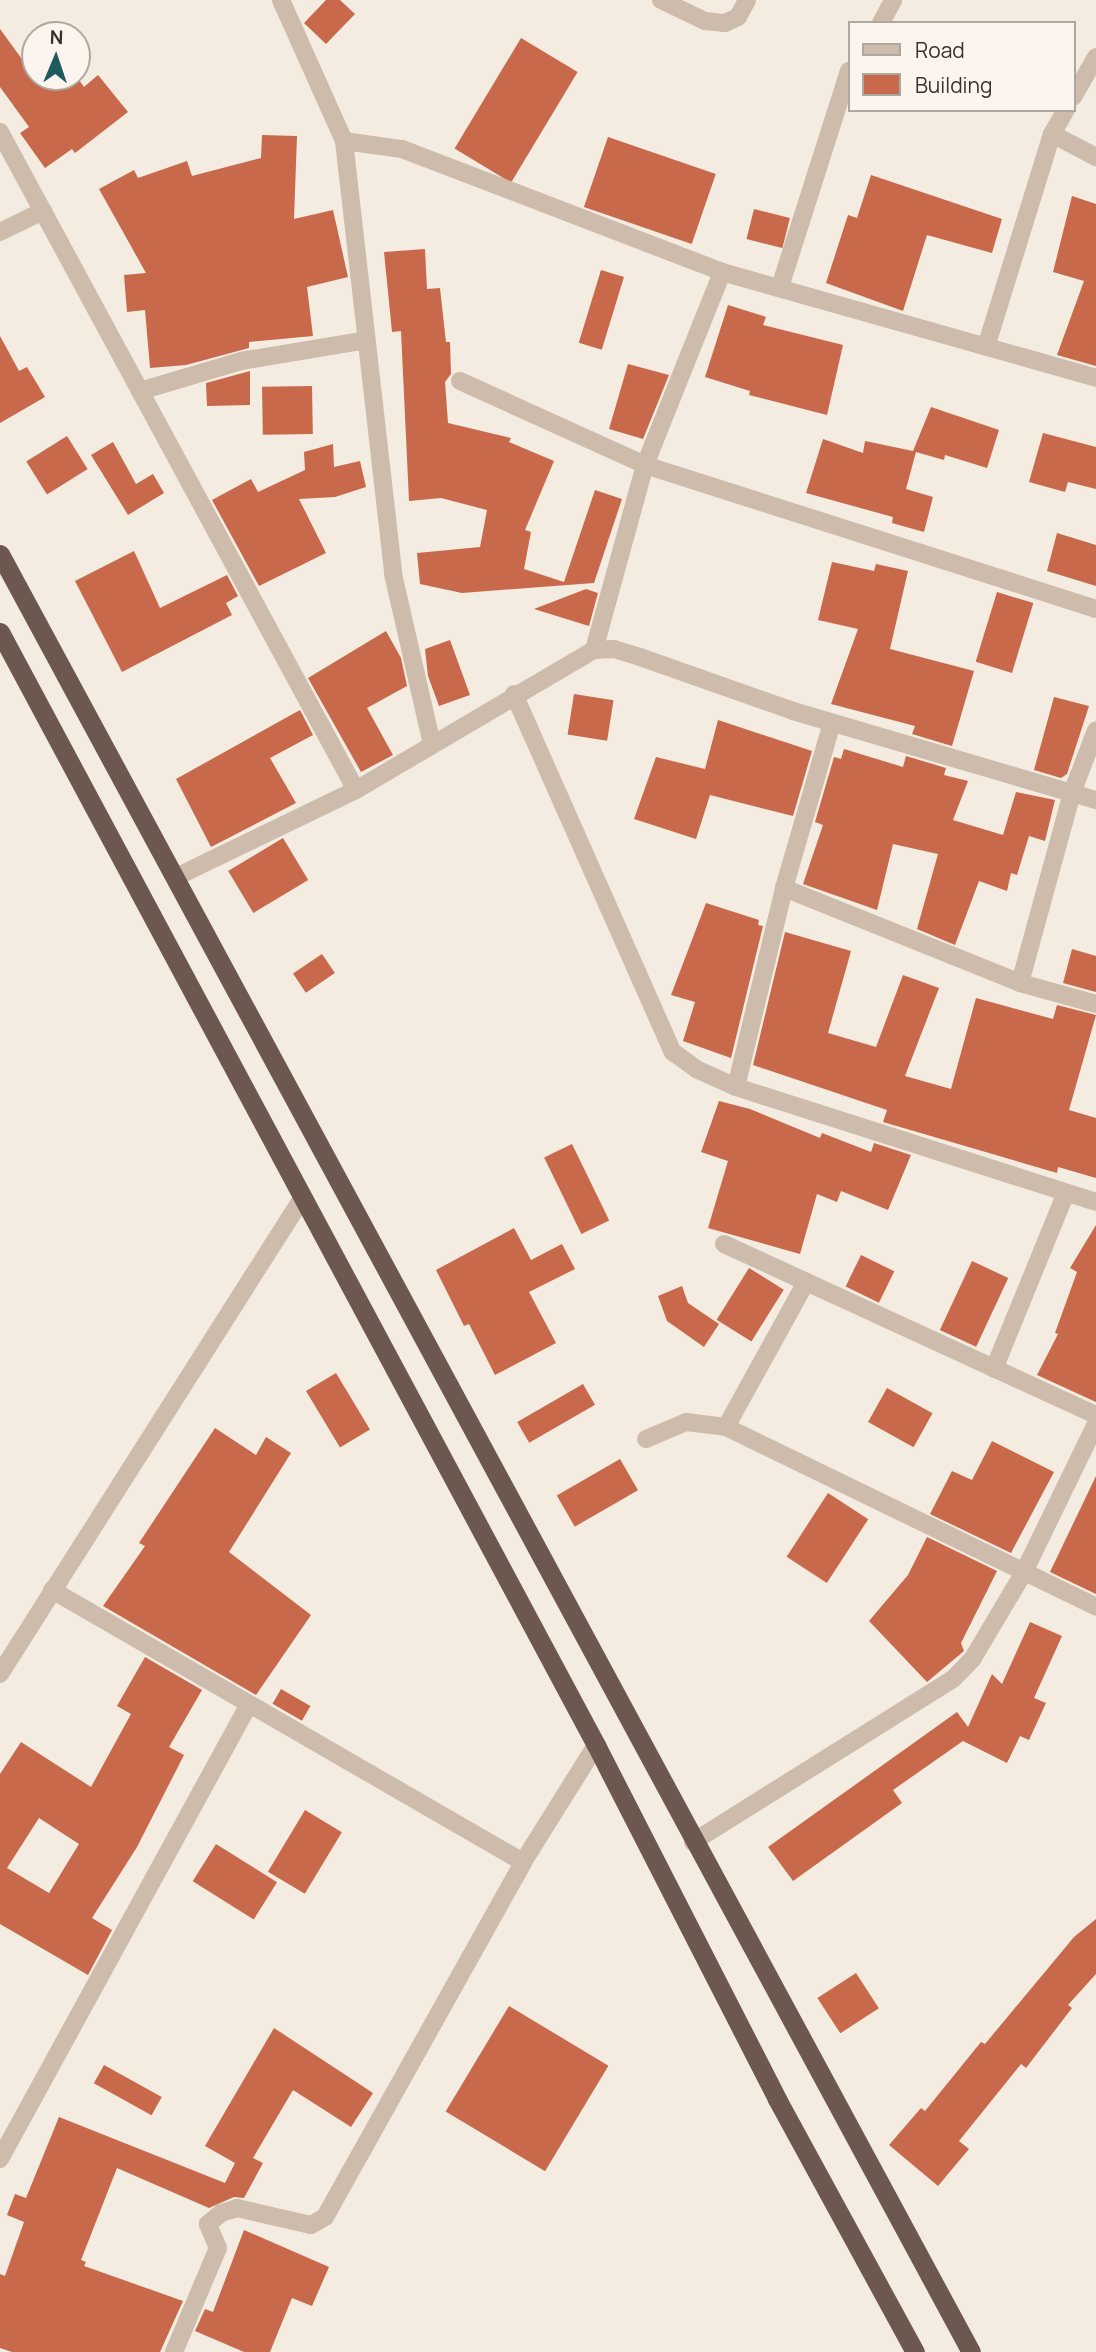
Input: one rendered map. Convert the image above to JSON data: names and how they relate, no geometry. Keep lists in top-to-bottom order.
{
  "legend": ["Road", "Building"],
  "north": "top"
}
